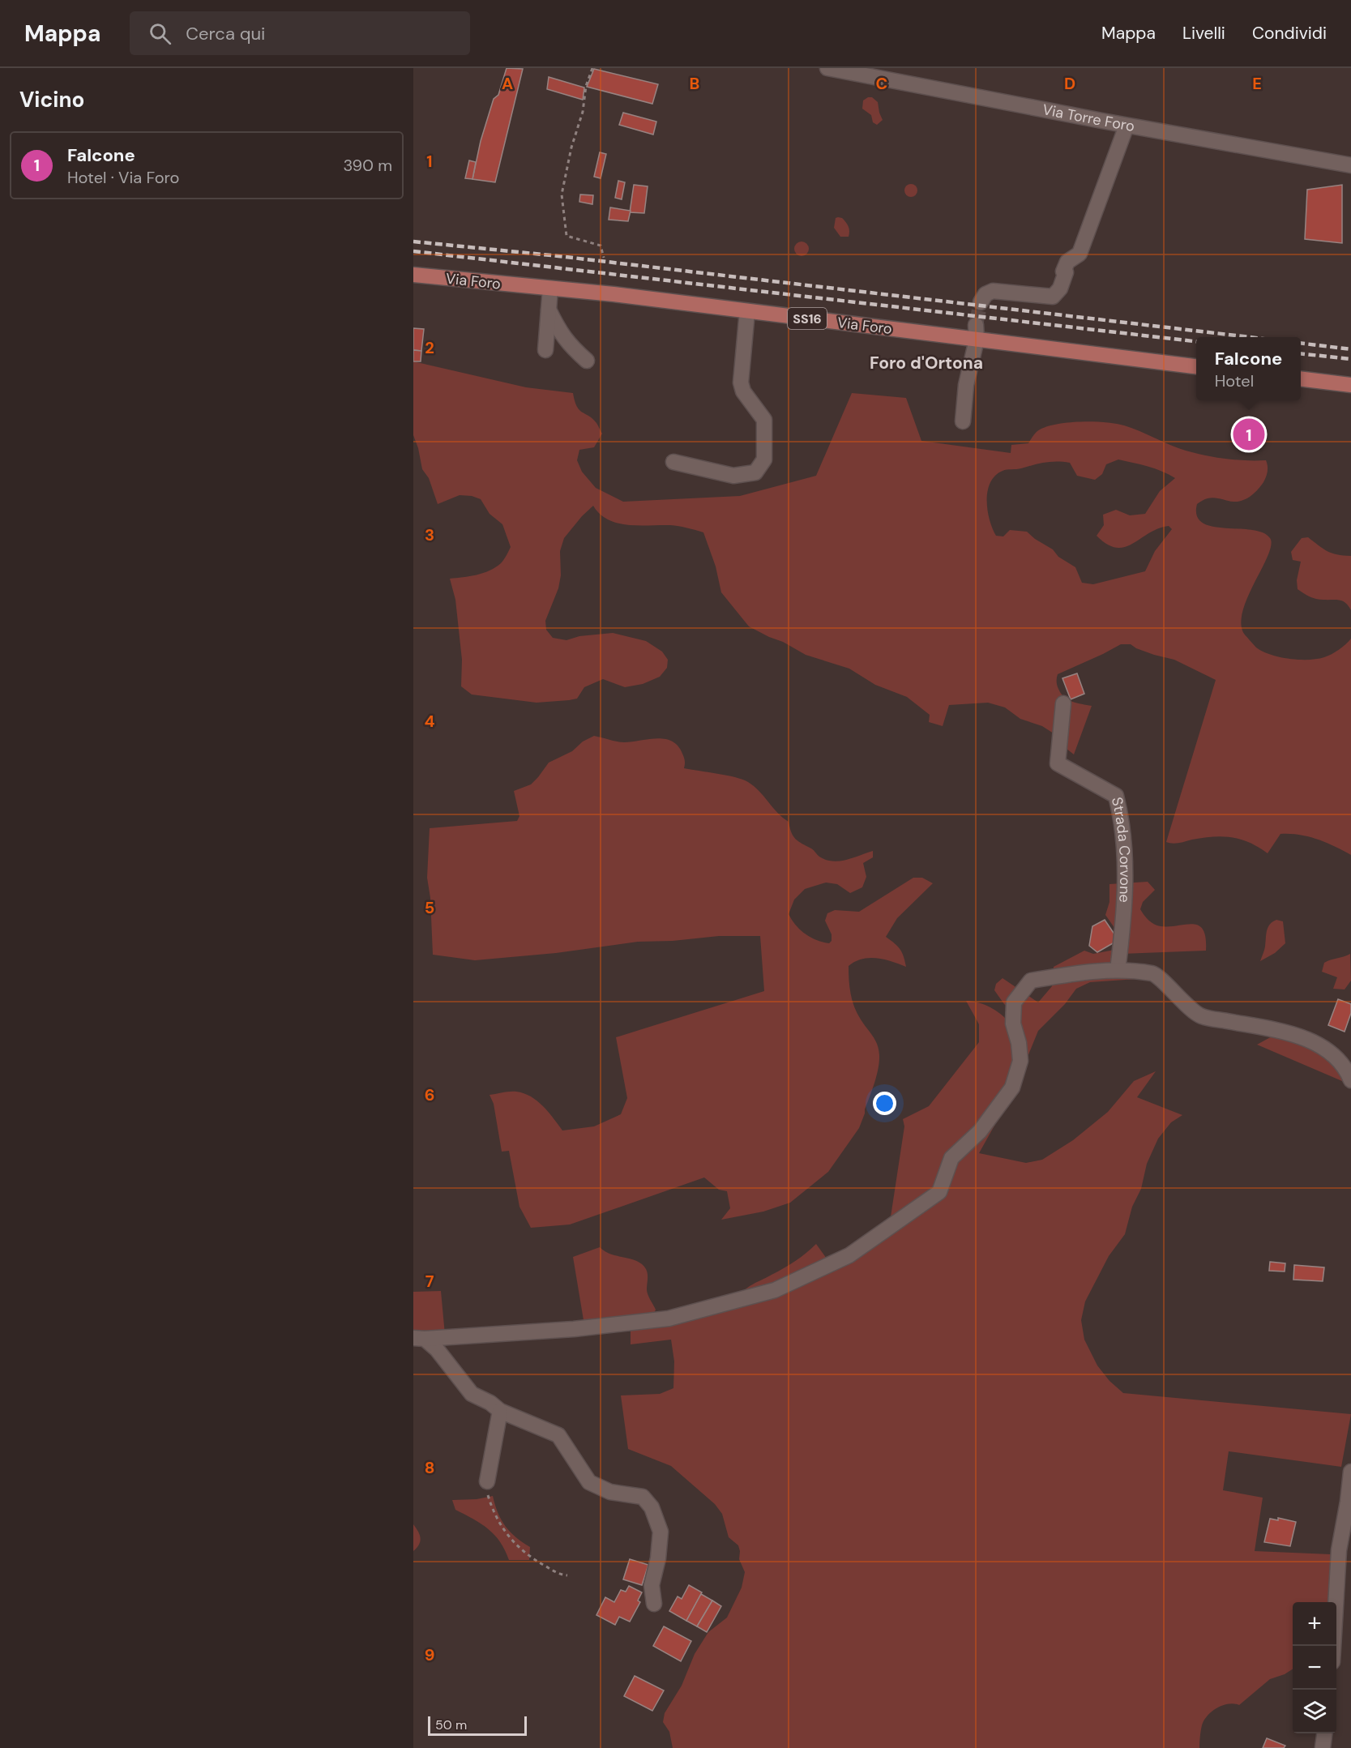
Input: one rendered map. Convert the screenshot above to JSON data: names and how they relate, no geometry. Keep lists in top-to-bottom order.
{
  "streets": {
    "main road": ["Via Foro", "SS16"],
    "street": ["Via Torre Foro", "Strada Corvone"]
  },
  "districts": ["Foro d'Ortona"],
  "scale_bar": "50 m",
  "page": {
    "header": "Mappa",
    "search": "Cerca qui",
    "nav": ["Mappa", "Livelli", "Condividi"],
    "heading": "Vicino",
    "list": [
      {
        "mark": "1",
        "name": "Falcone",
        "note": "Hotel · Via Foro",
        "value": "390 m"
      }
    ],
    "popup": ["Falcone", "Hotel"],
    "pins": "1",
    "map_buttons": ["+", "−"],
    "scale": "50 m"
  },
  "grid": {
    "columns": [
      "A",
      "B",
      "C",
      "D",
      "E"
    ],
    "rows": [
      "1",
      "2",
      "3",
      "4",
      "5",
      "6",
      "7",
      "8",
      "9"
    ]
  }
}
